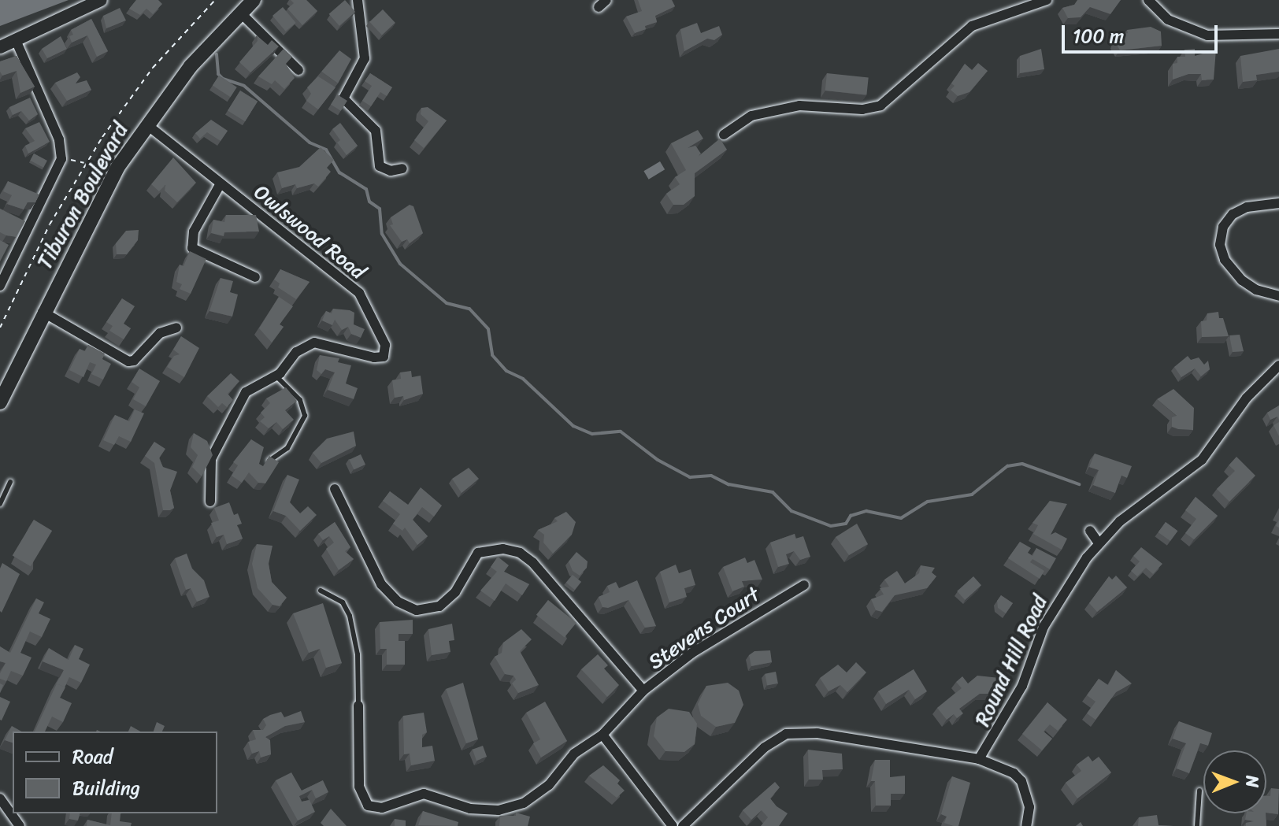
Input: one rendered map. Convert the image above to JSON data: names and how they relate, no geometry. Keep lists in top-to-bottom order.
{
  "streets": {
    "main road": ["Tiburon Boulevard"],
    "street": ["Owlswood Road", "Stevens Court", "Round Hill Road"]
  },
  "crossings": [
    ["Tiburon Boulevard", "Owlswood Road"]
  ],
  "legend": ["Road", "Building"],
  "scale_bar": "100 m",
  "north": "right"
}
